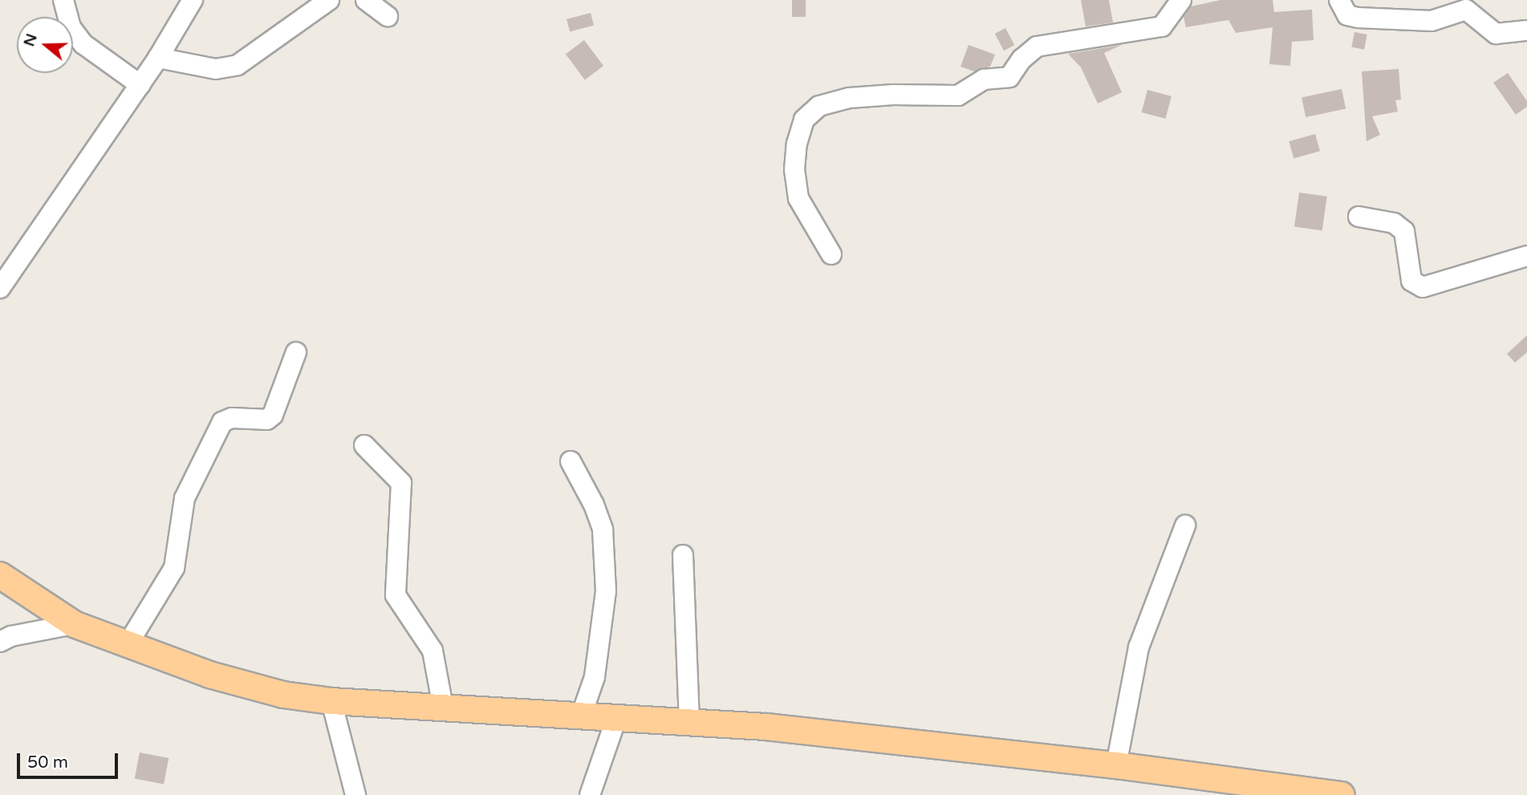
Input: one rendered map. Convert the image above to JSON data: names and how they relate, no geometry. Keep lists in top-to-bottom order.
{
  "scale_bar": "50 m",
  "north": "left"
}
